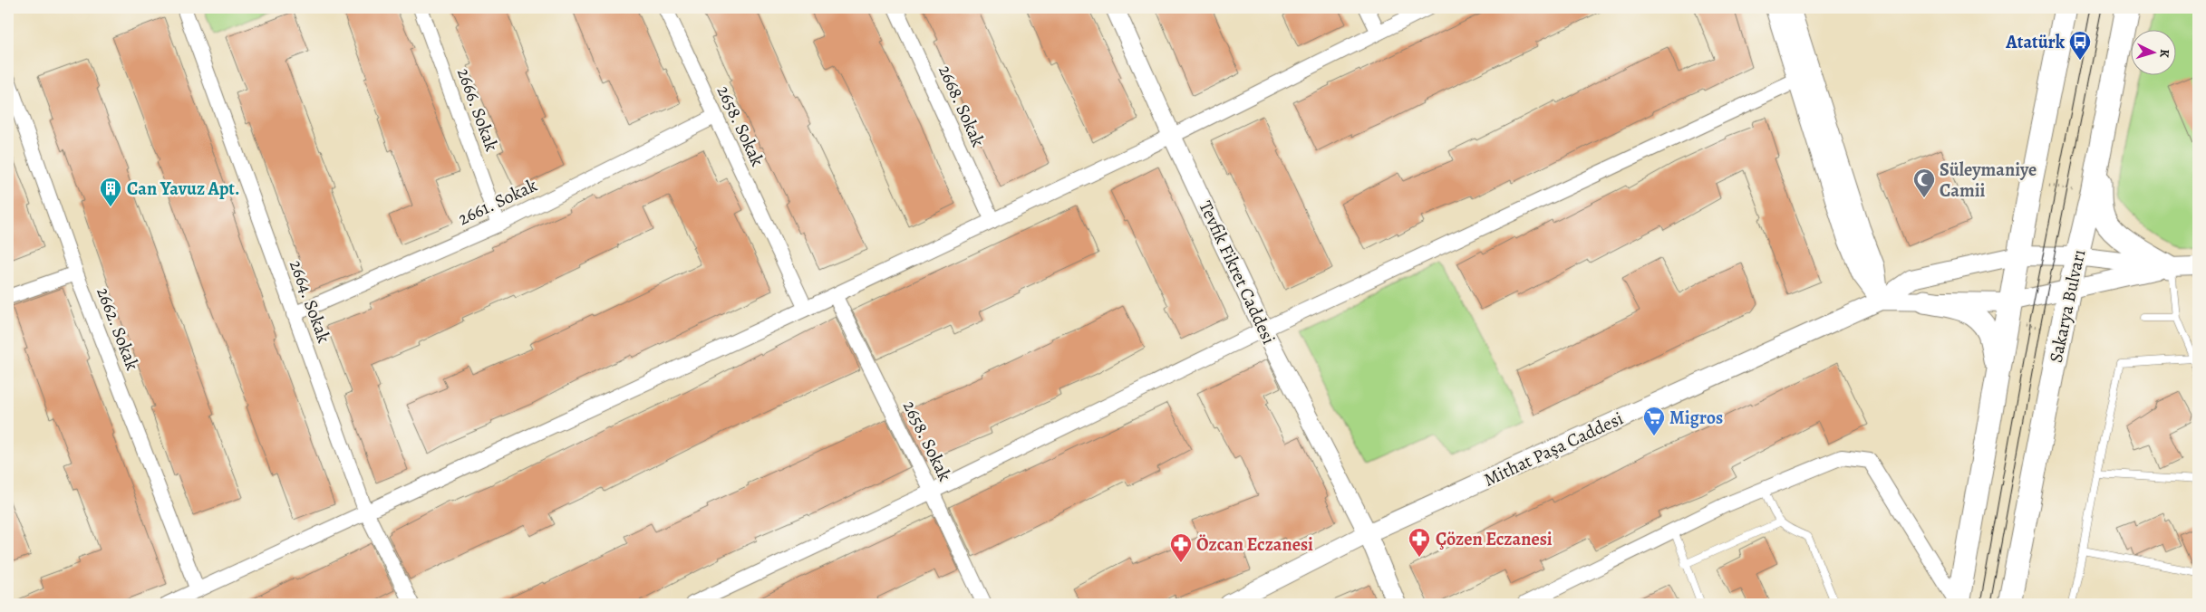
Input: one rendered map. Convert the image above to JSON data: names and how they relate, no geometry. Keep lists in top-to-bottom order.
{
  "streets": {
    "main road": ["Sakarya Bulvarı"],
    "street": [
      "2668. Sokak",
      "2666. Sokak",
      "2658. Sokak",
      "2661. Sokak",
      "Tevfik Fikret Caddesi",
      "2664. Sokak",
      "2662. Sokak",
      "Mithat Paşa Caddesi"
    ]
  },
  "crossings": [
    ["2666. Sokak", "2661. Sokak"],
    ["2658. Sokak", "2661. Sokak"],
    ["2661. Sokak", "2664. Sokak"],
    ["Tevfik Fikret Caddesi", "Mithat Paşa Caddesi"]
  ],
  "places": {
    "bus stop": ["Atatürk"],
    "mosque": ["Süleymaniye Camii"],
    "building": ["Can Yavuz Apt."],
    "supermarket": ["Migros"],
    "pharmacy": ["Çözen Eczanesi", "Özcan Eczanesi"]
  },
  "north": "right"
}
